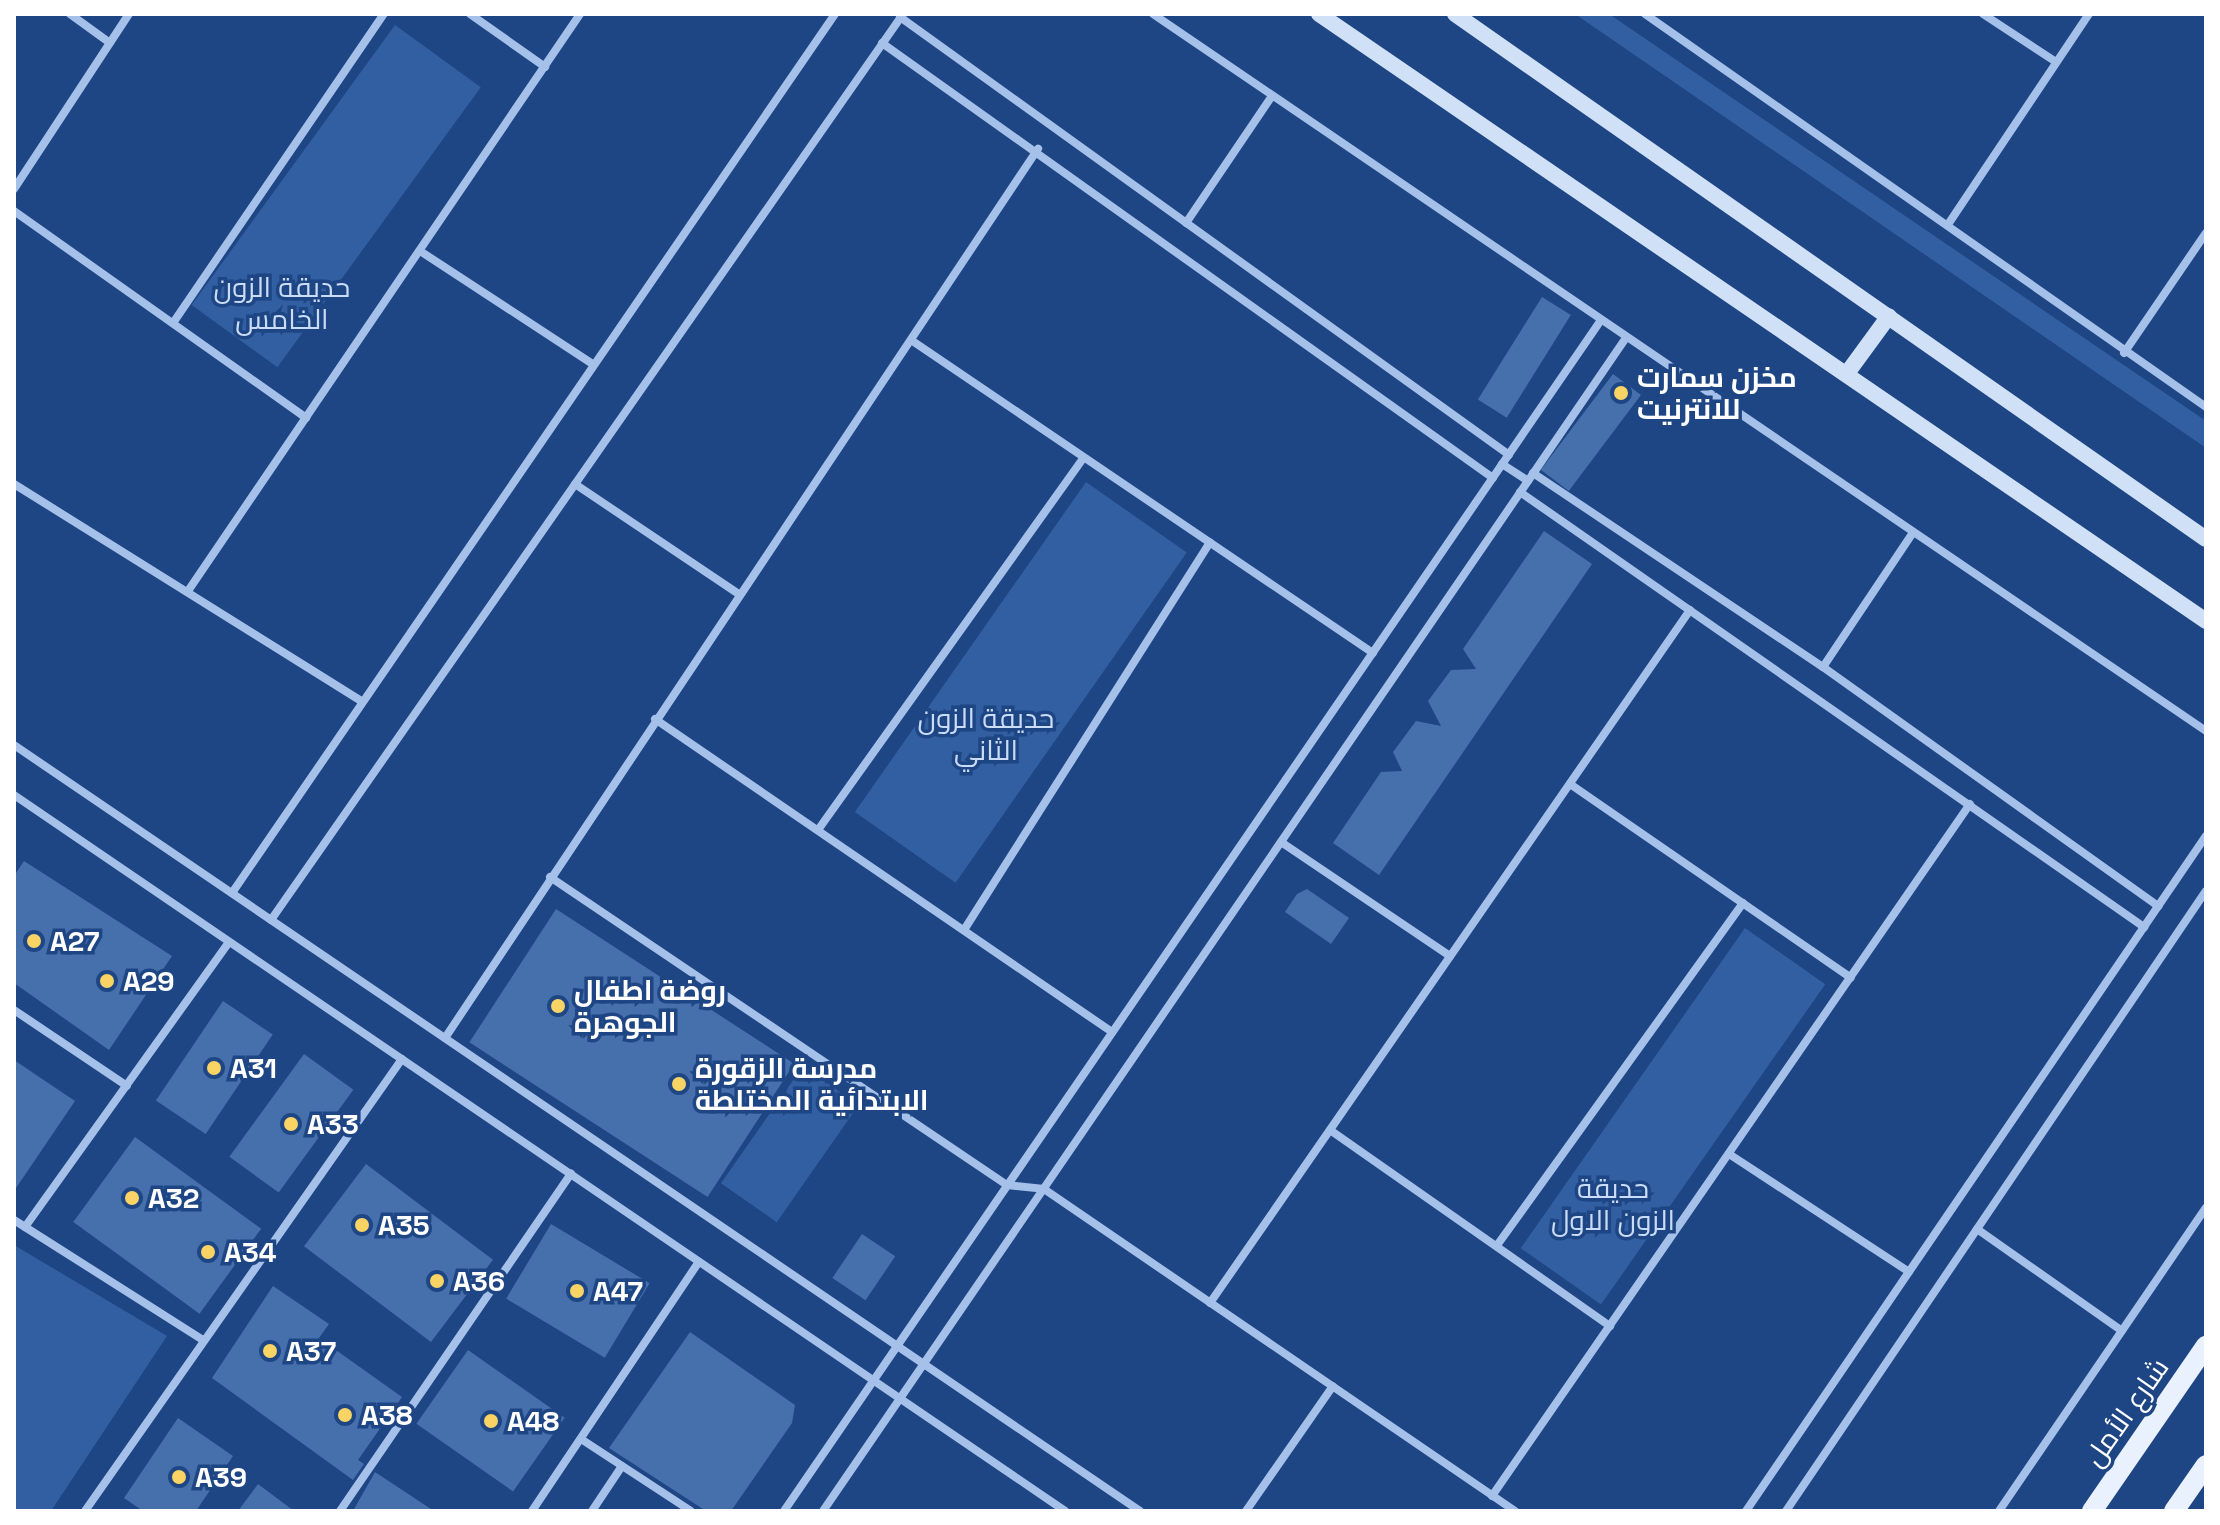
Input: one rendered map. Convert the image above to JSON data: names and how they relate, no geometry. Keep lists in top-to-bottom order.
{
  "streets": {
    "main road": ["شارع الأمل"]
  },
  "parks": ["حديقة الزون الخامس", "حديقة الزون الثاني", "حديقة الزون الاول"],
  "places": [
    "مخزن سمارت للانترنيت",
    "A27",
    "A29",
    "روضة اطفال الجوهرة",
    "A31",
    "مدرسة الزقورة الابتدائية المختلطة",
    "A33",
    "A32",
    "A35",
    "A34",
    "A36",
    "A47",
    "A37",
    "A38",
    "A48",
    "A39"
  ]
}
